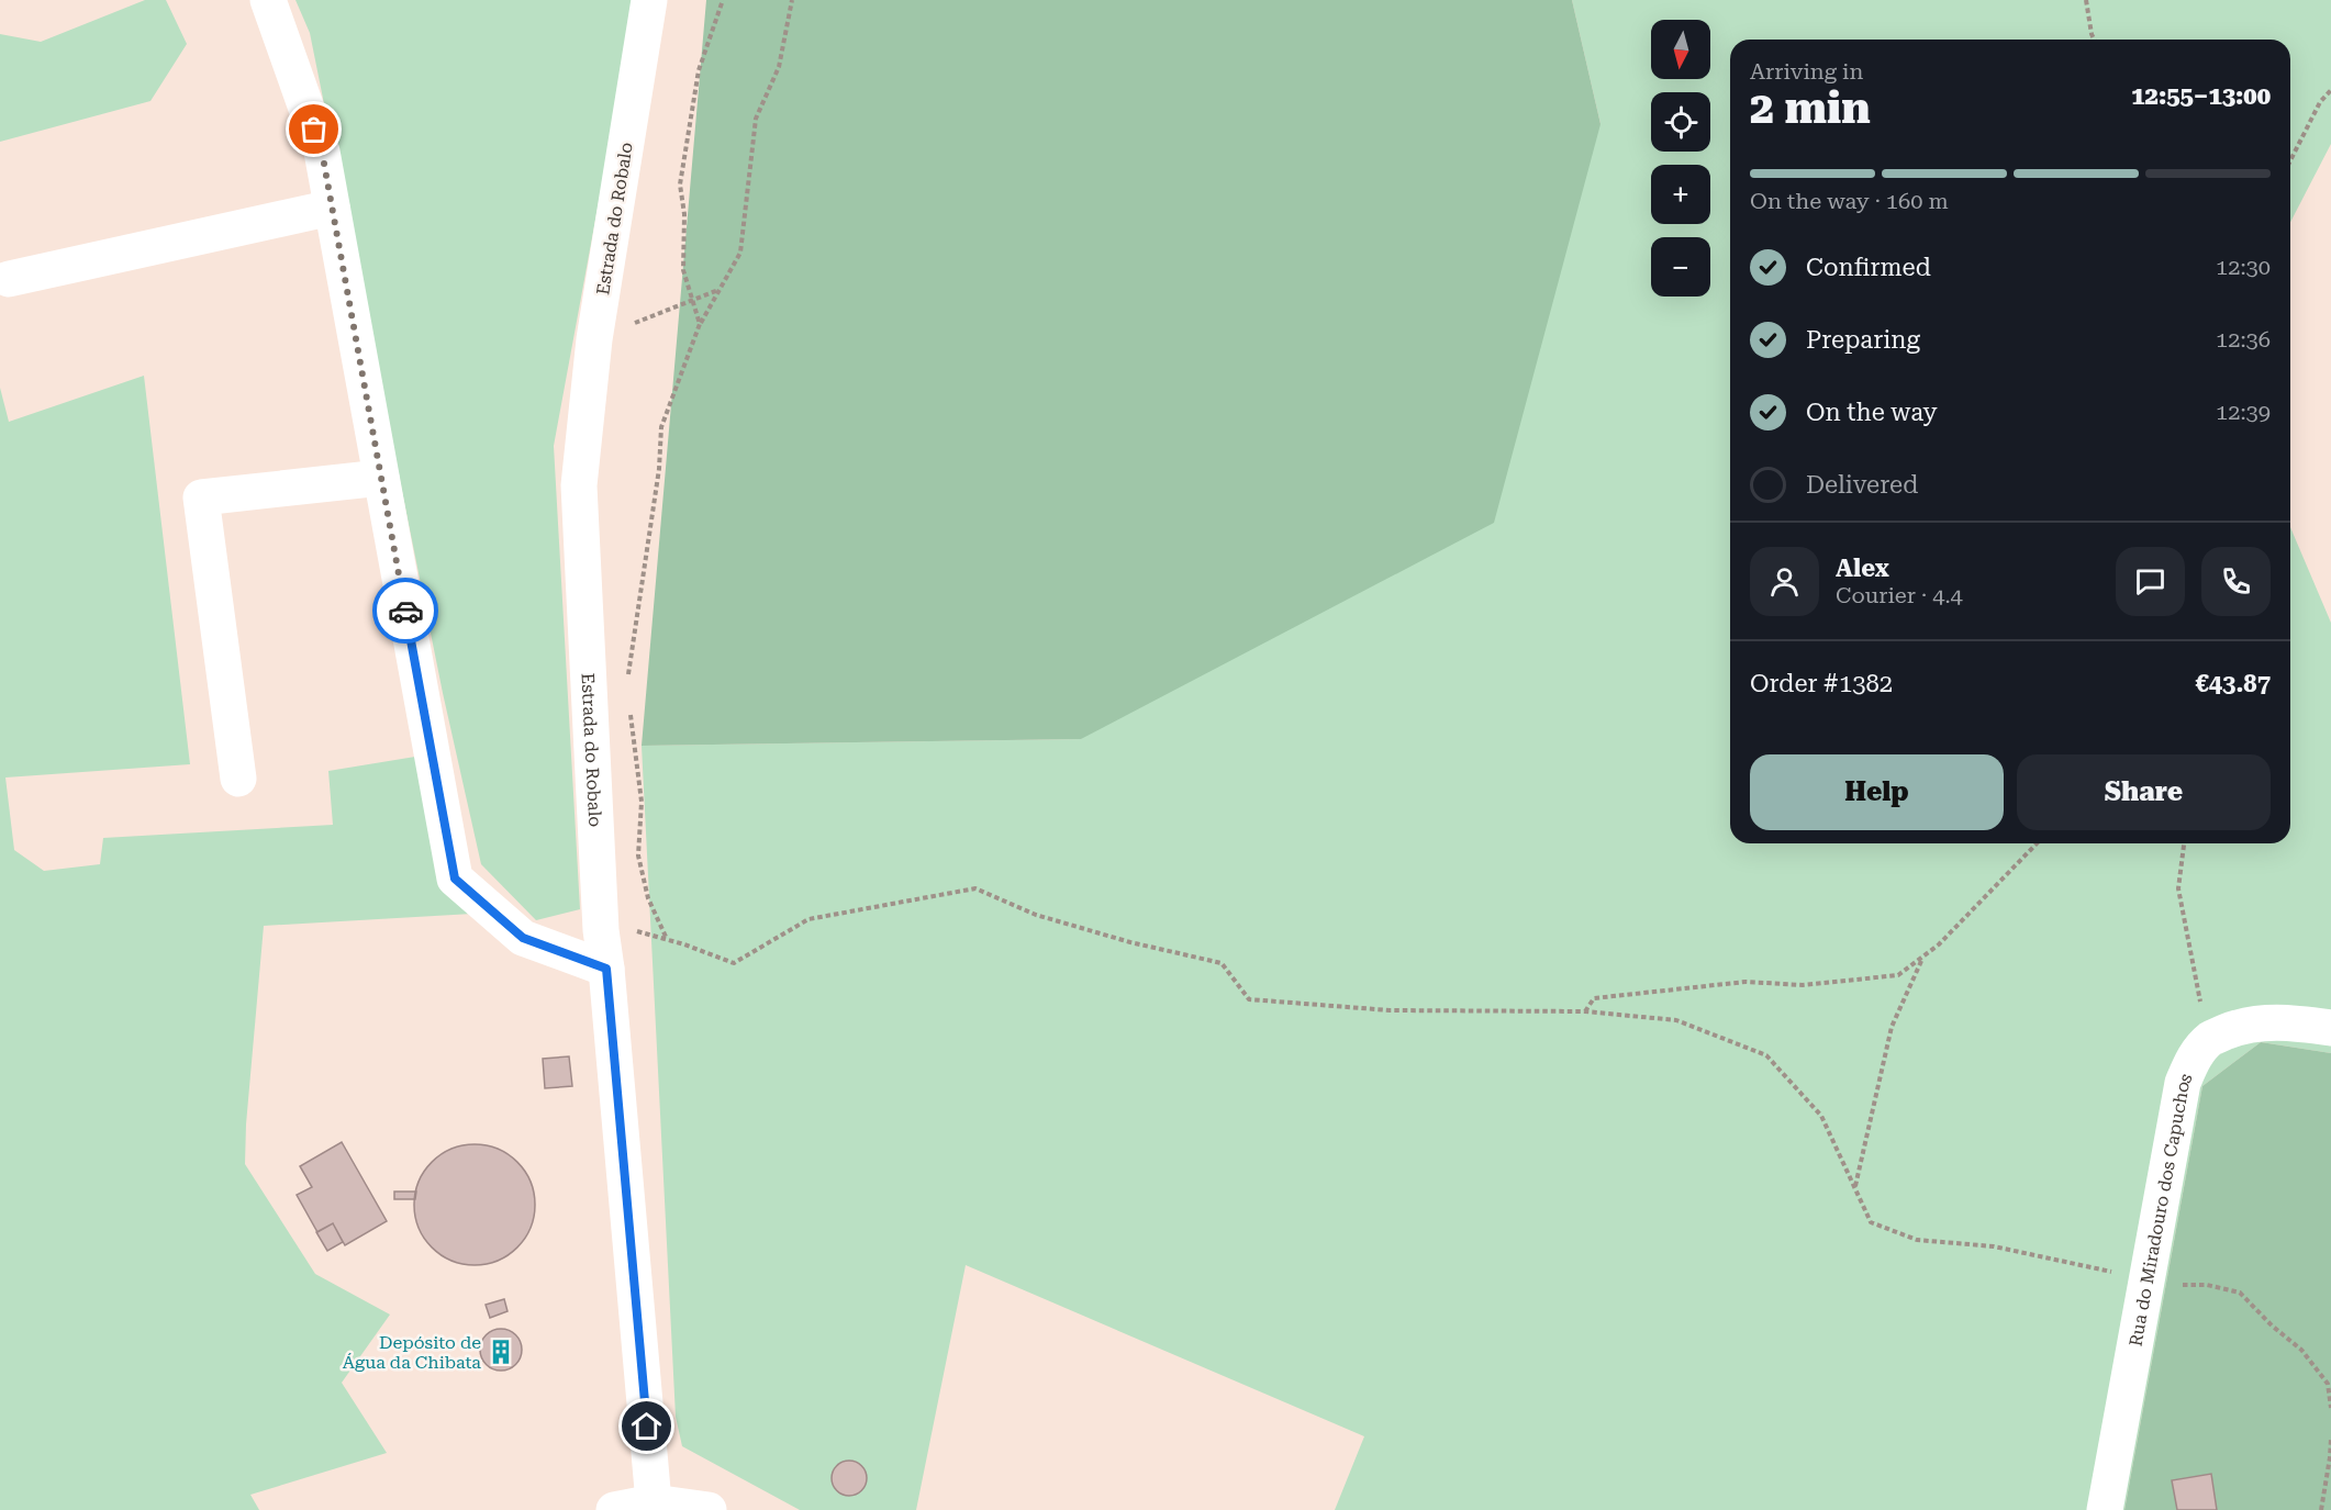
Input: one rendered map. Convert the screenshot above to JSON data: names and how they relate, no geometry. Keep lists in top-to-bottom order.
{
  "streets": {
    "street": ["Estrada do Robalo", "Rua do Miradouro dos Capuchos"]
  },
  "places": {
    "building": ["Depósito de Água da Chibata"]
  },
  "north": "bottom",
  "page": {
    "map_buttons": ["+", "−"],
    "heading": ["2 min", "Arriving in", "12:55–13:00"],
    "panel": [
      "Alex",
      "Courier · 4.4",
      "Order #1382",
      "€43.87"
    ],
    "bar": "On the way · 160 m",
    "list": [
      ["Confirmed", "12:30"],
      ["Preparing", "12:36"],
      ["On the way", "12:39"],
      "Delivered"
    ],
    "buttons": ["Help", "Share"]
  }
}
